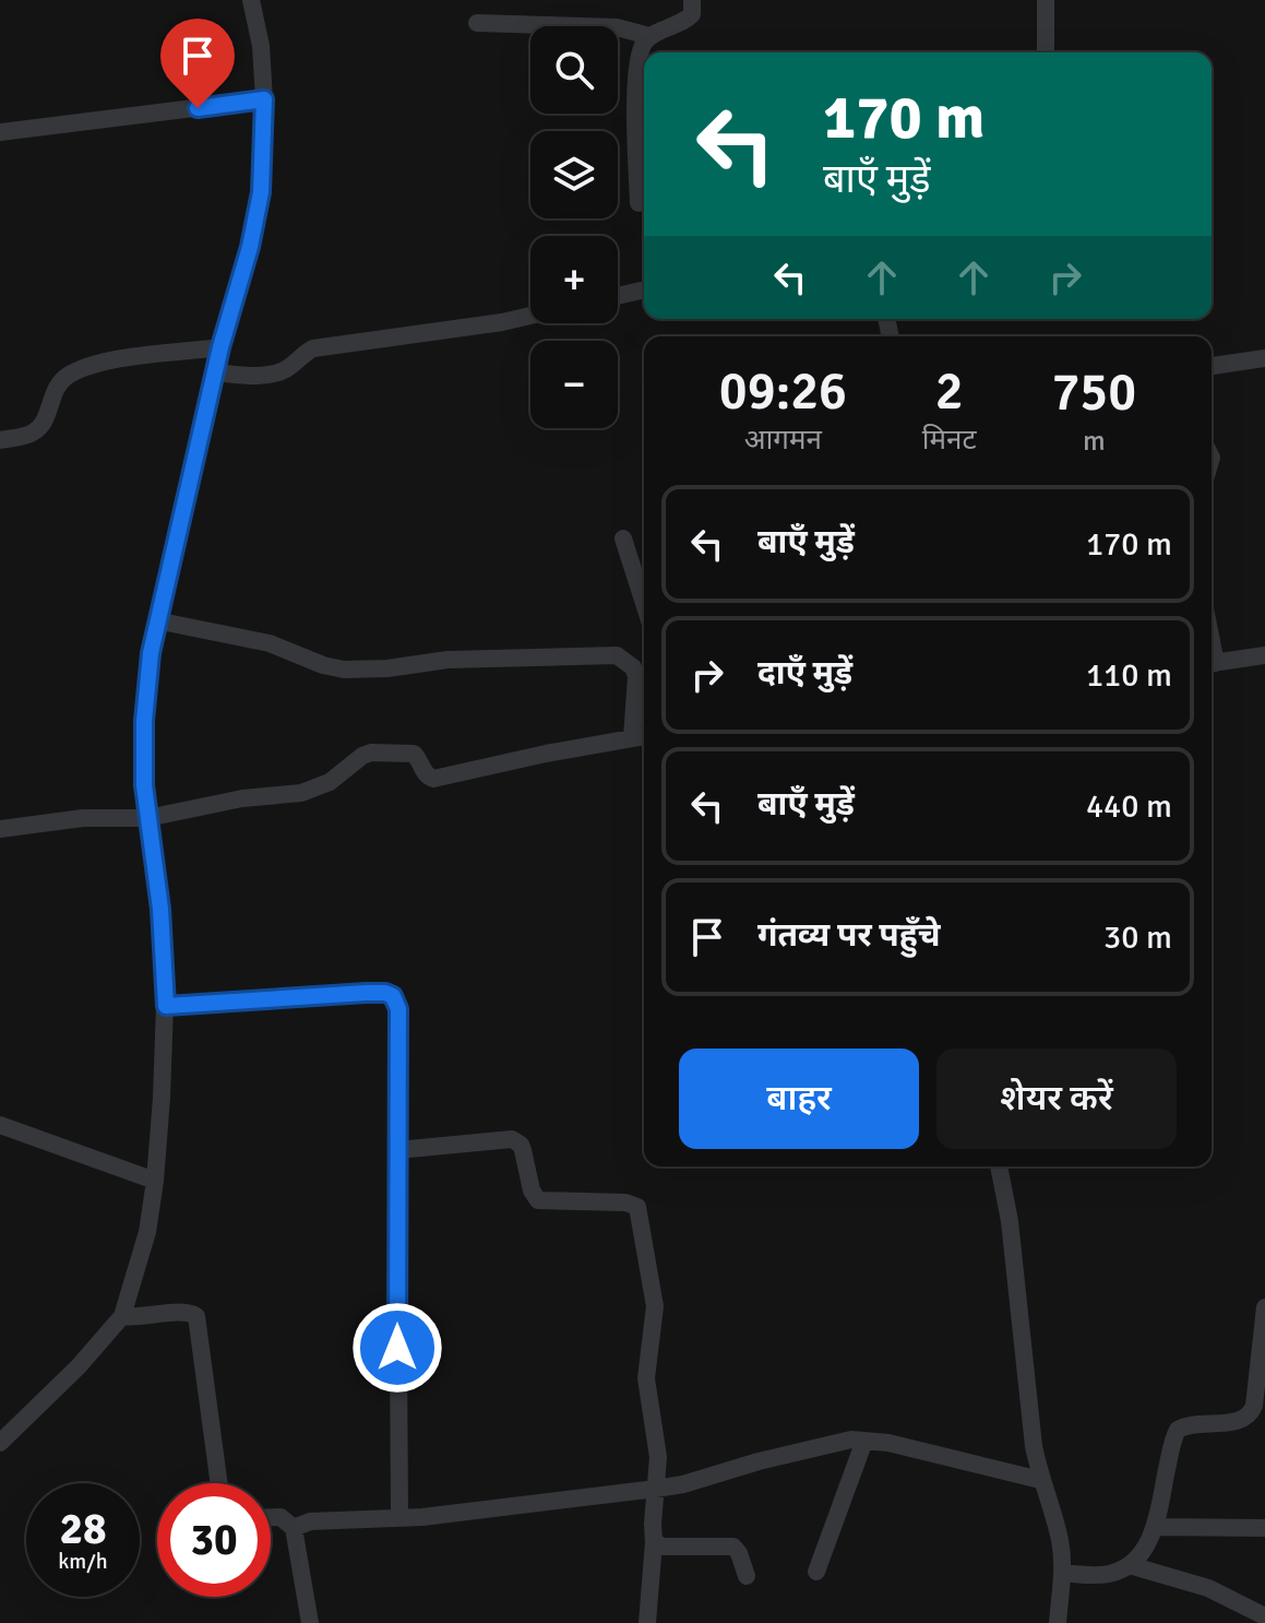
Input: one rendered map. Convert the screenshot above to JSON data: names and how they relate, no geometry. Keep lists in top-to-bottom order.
{
  "page": {
    "map_buttons": ["+", "−"],
    "turn": ["170 m", "बाएँ मुड़ें"],
    "eta": [
      "09:26",
      "आगमन",
      "2",
      "मिनट",
      "750",
      "m"
    ],
    "list": [
      {
        "name": "बाएँ मुड़ें",
        "value": "170 m"
      },
      {
        "name": "दाएँ मुड़ें",
        "value": "110 m"
      },
      {
        "name": "बाएँ मुड़ें",
        "value": "440 m"
      },
      {
        "name": "गंतव्य पर पहुँचे",
        "value": "30 m"
      }
    ],
    "buttons": ["बाहर", "शेयर करें"],
    "speed": "28 km/h",
    "limit": "30"
  }
}
